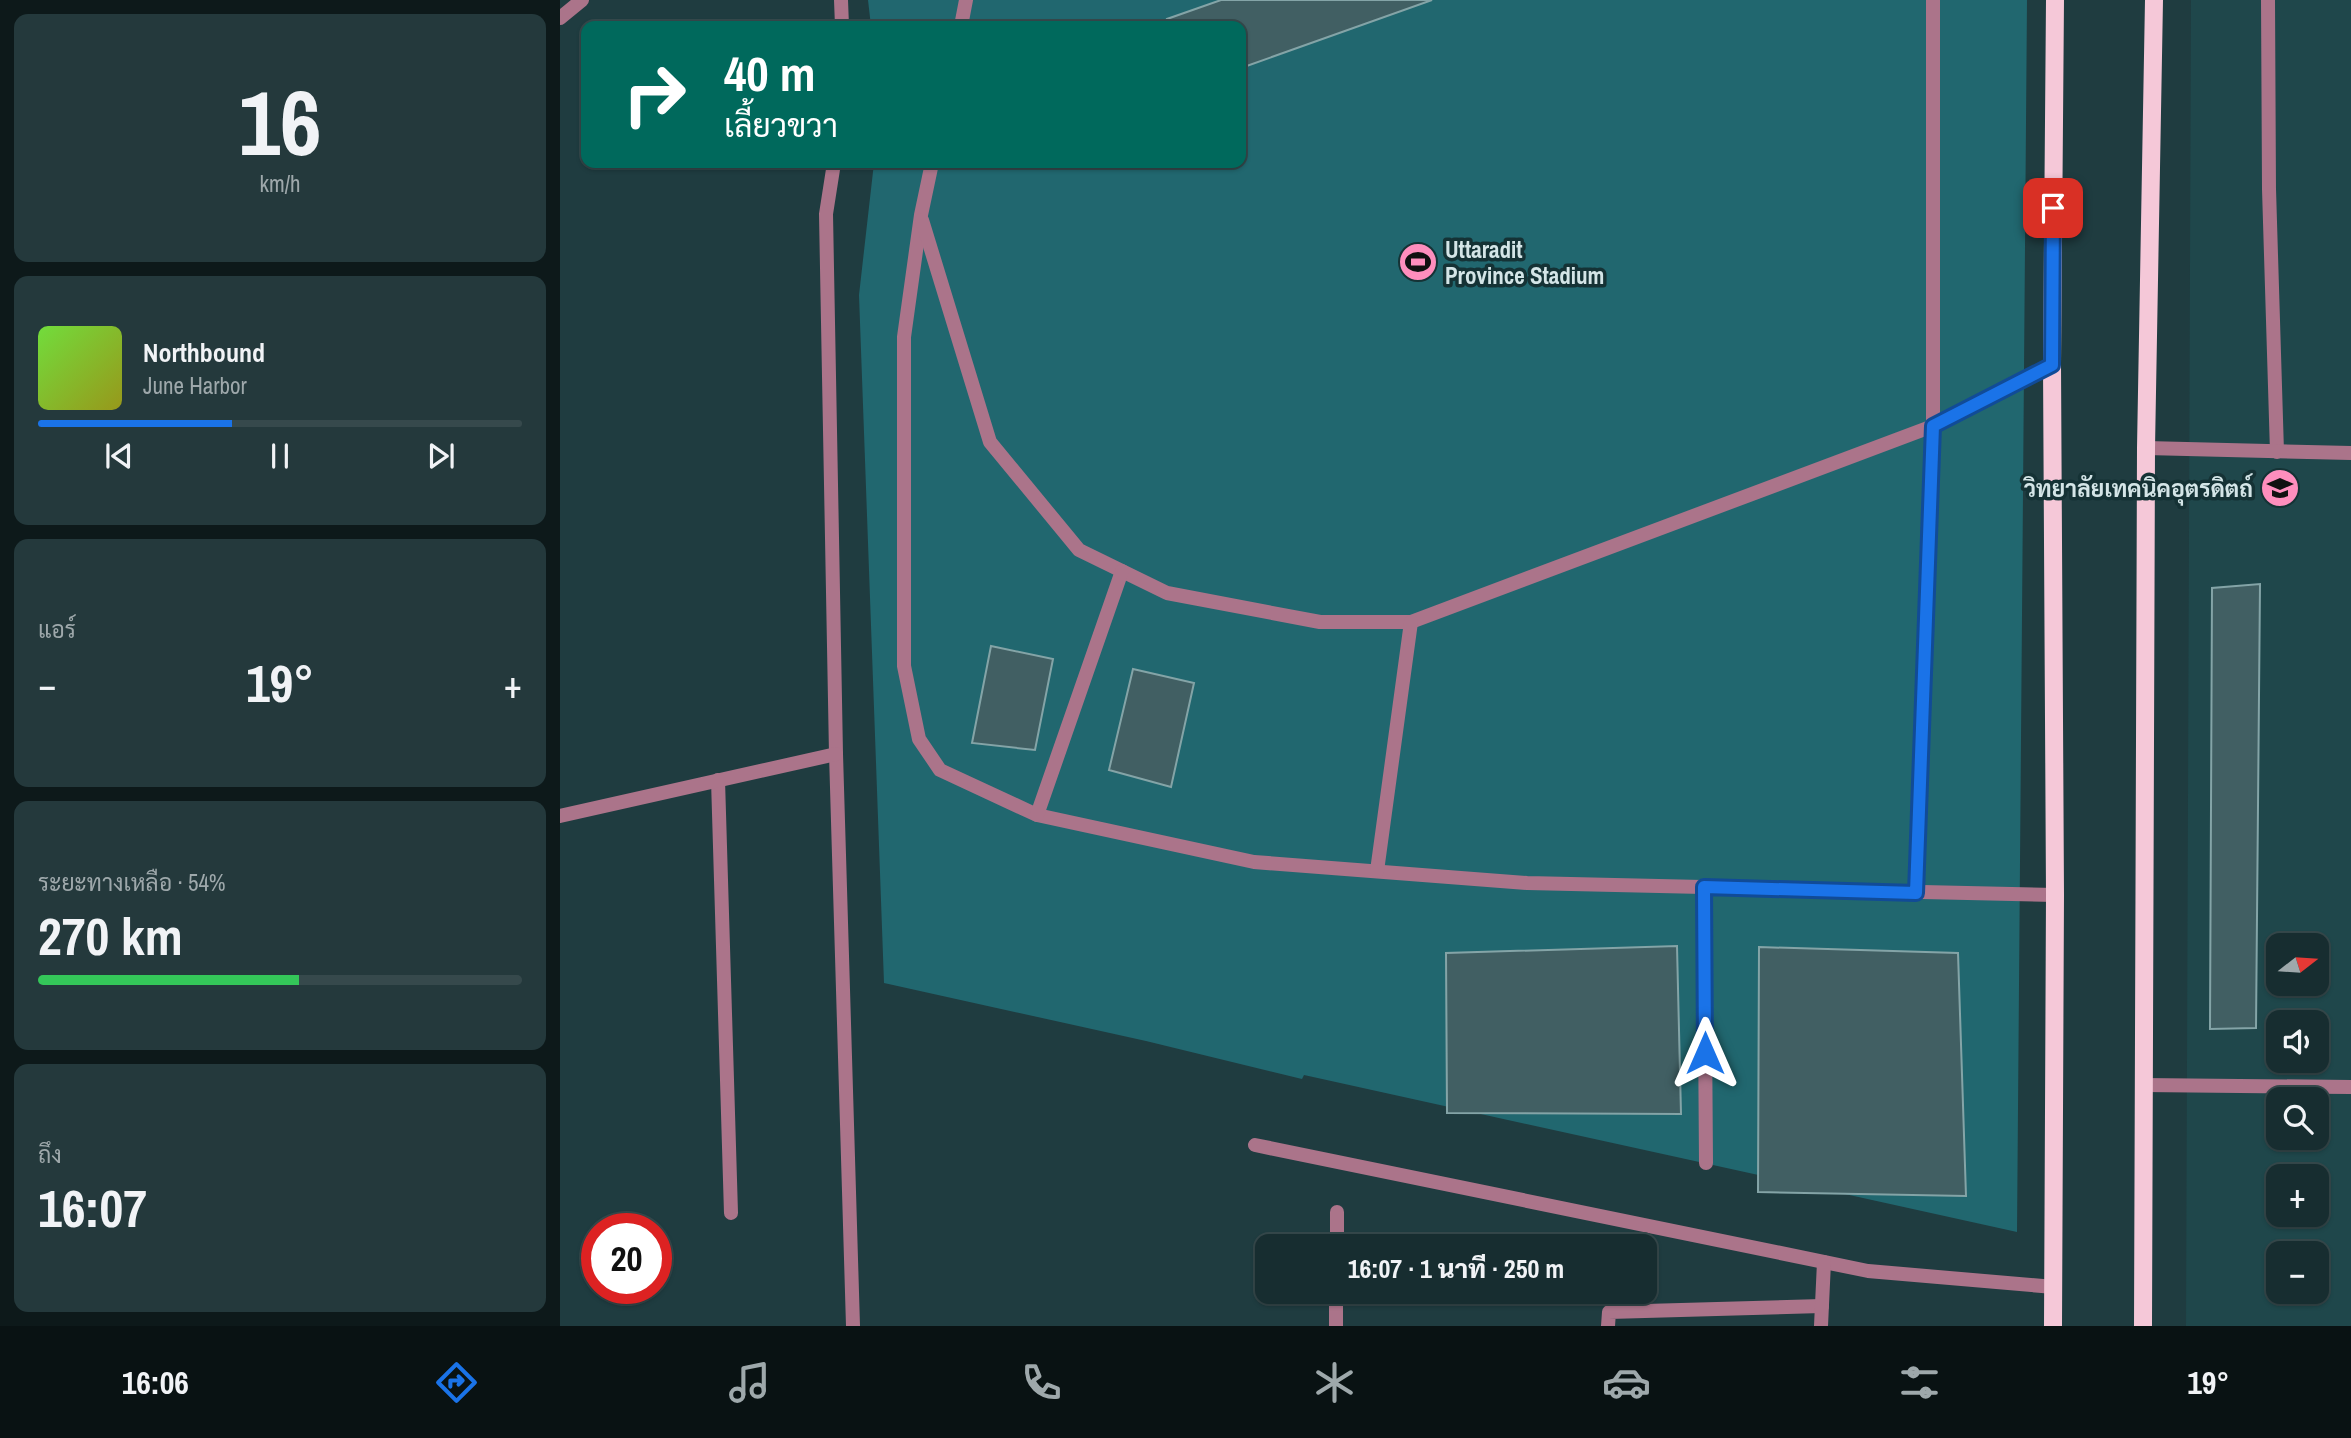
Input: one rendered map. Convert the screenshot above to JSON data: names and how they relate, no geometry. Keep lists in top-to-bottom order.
{
  "places": {
    "sports": ["Uttaradit Province Stadium"],
    "school or university": ["วิทยาลัยเทคนิคอุตรดิตถ์"]
  },
  "north": "right",
  "page": {
    "tile": [
      ["16", "km/h"],
      "แอร์",
      ["ระยะทางเหลือ · 54%", "270 km"],
      ["ถึง", "16:07"]
    ],
    "turn": ["40 m", "เลี้ยวขวา"],
    "song": ["Northbound", "June Harbor"],
    "heat": ["−", "19°", "+"],
    "map_buttons": ["+", "−"],
    "limit": "20",
    "trip": "16:07 · 1 นาที · 250 m",
    "tabs": ["16:06", "19°"]
  }
}
